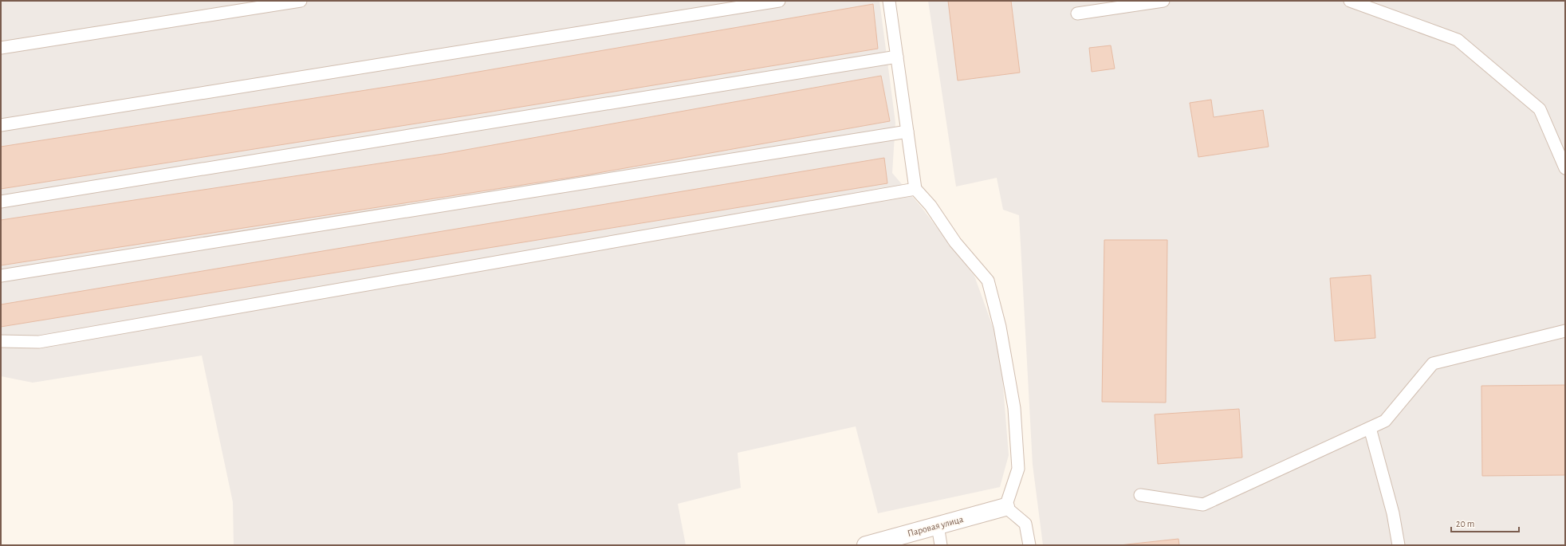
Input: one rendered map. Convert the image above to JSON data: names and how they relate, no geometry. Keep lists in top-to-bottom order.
{
  "streets": {
    "street": ["Паровая улица"]
  },
  "scale_bar": "20 m"
}
